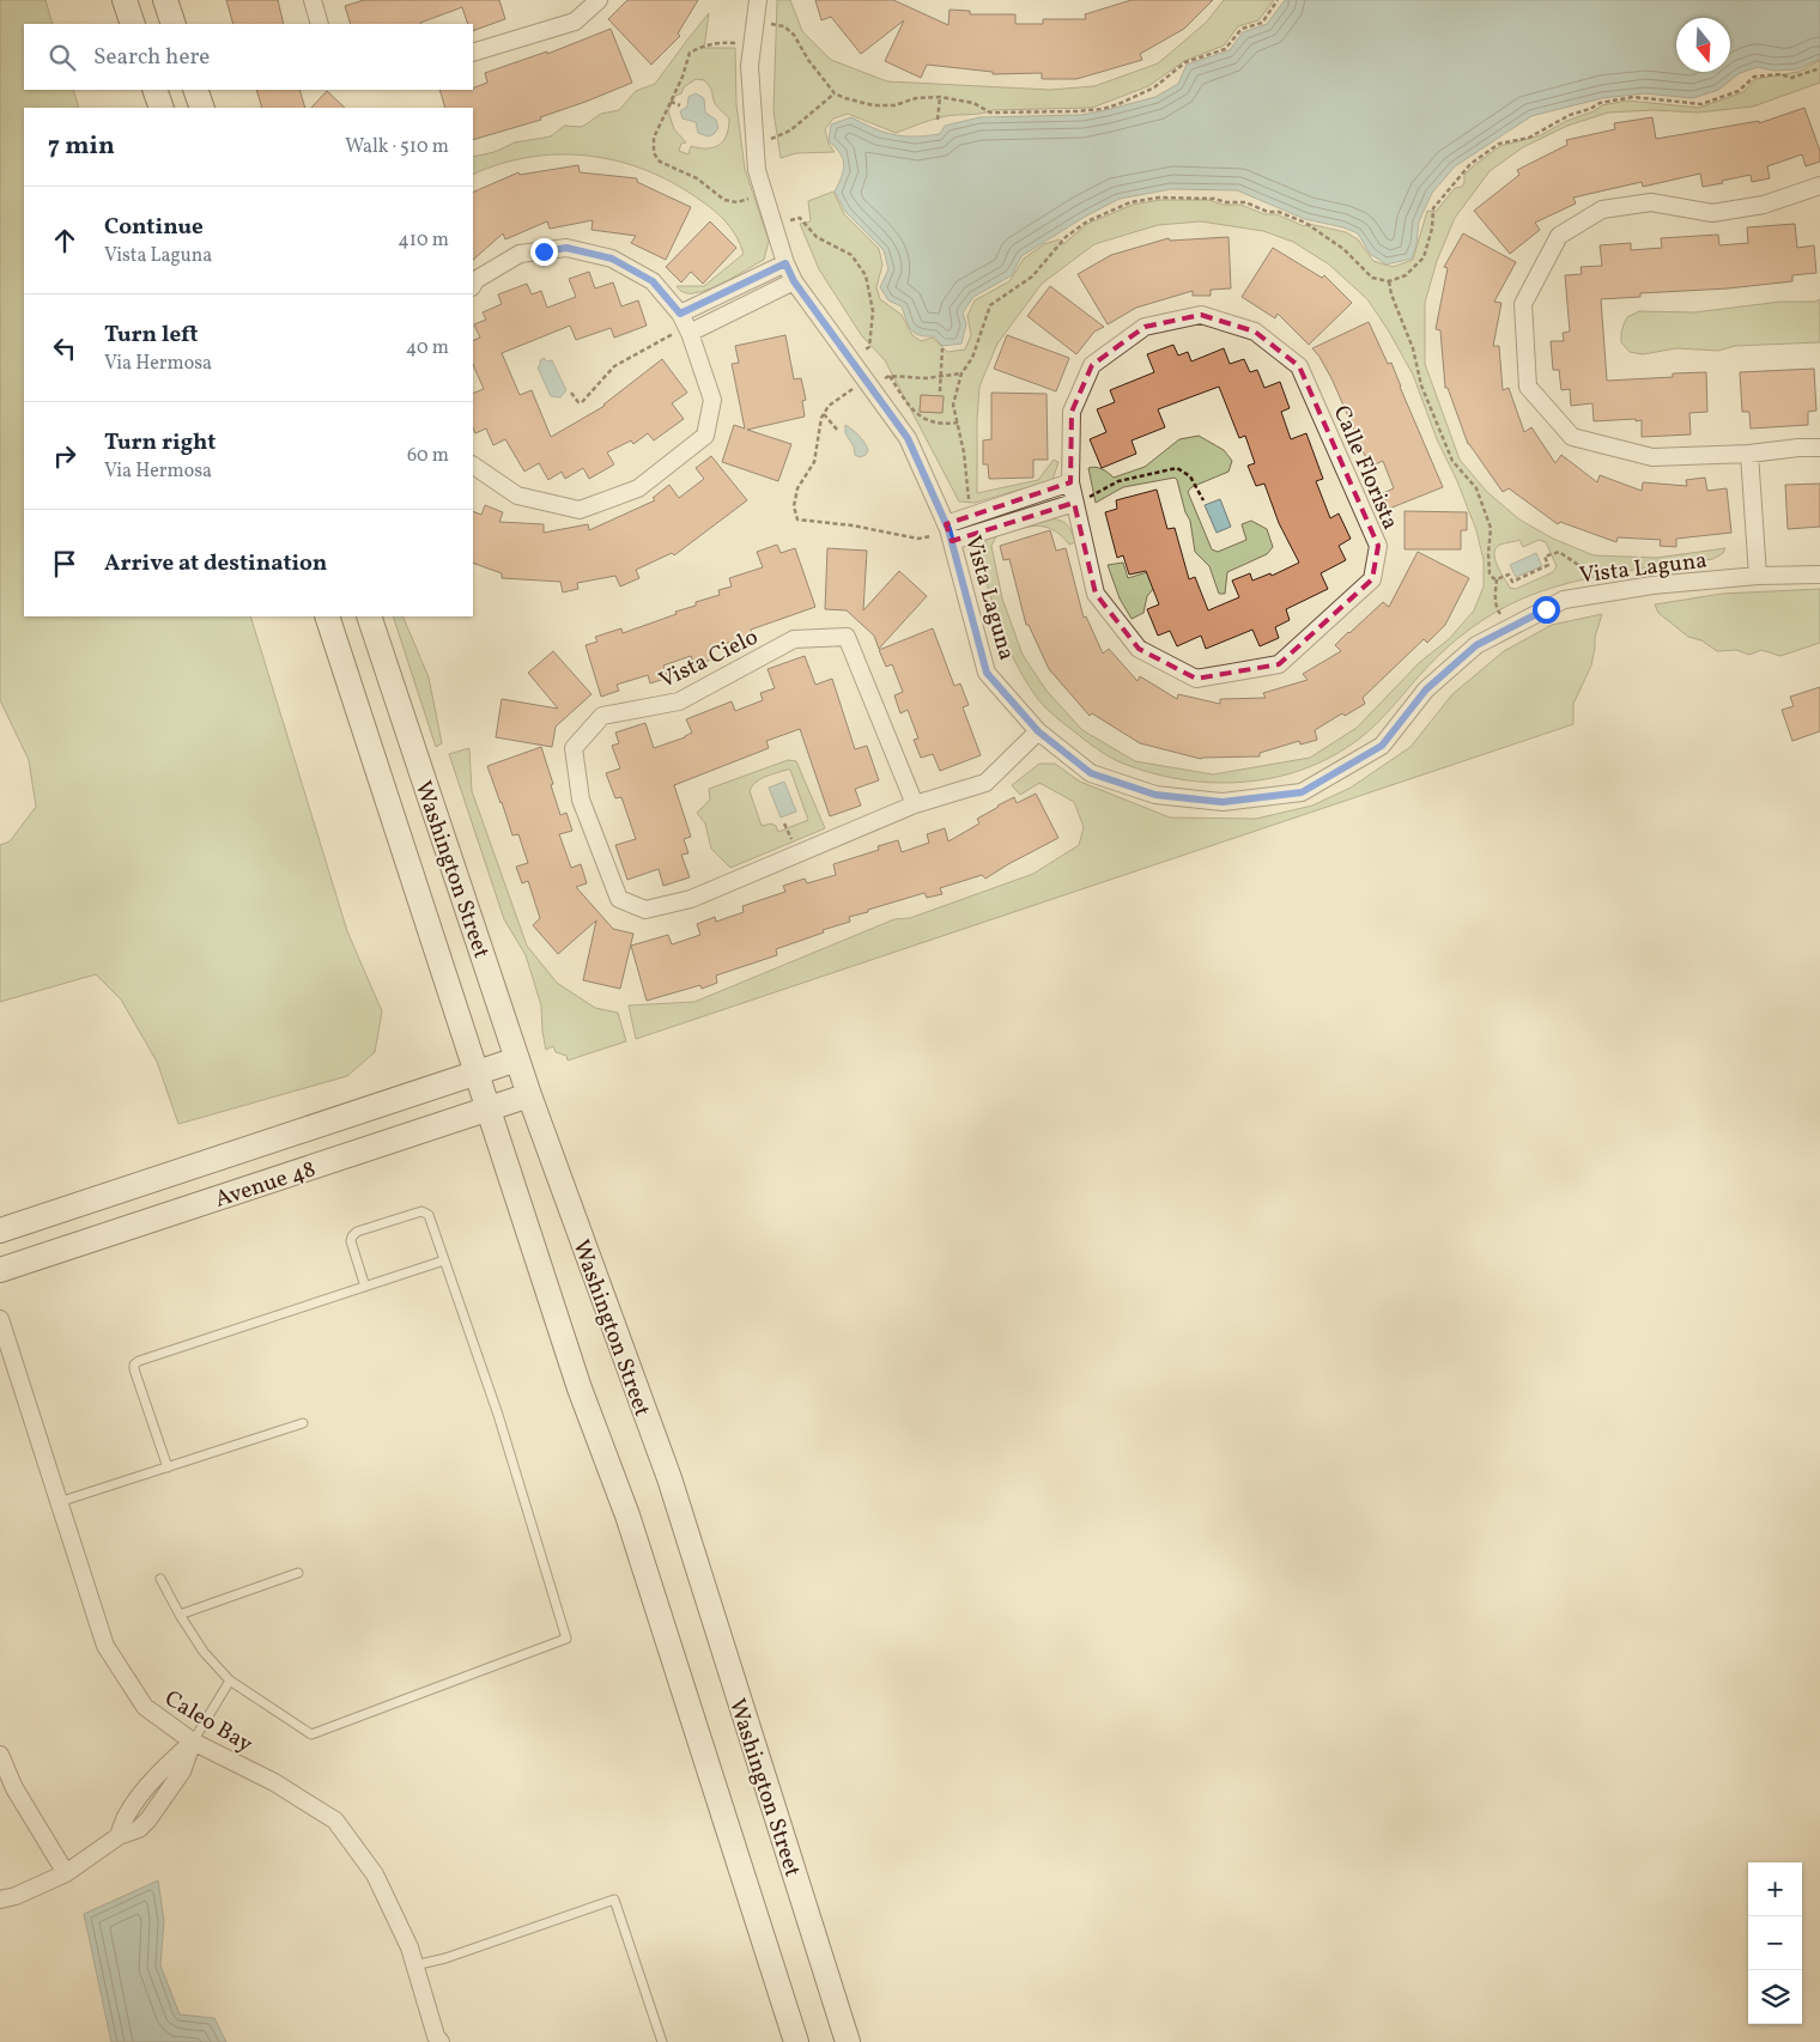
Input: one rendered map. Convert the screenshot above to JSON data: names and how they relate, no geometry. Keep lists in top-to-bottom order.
{
  "streets": {
    "main road": ["Washington Street", "Avenue 48"],
    "street": [
      "Calle Florista",
      "Vista Laguna",
      "Vista Cielo",
      "Caleo Bay"
    ]
  },
  "crossings": [
    ["Vista Laguna", "Vista Cielo"],
    ["Washington Street", "Avenue 48"]
  ],
  "north": "bottom",
  "page": {
    "search": "Search here",
    "heading": ["7 min", "Walk · 510 m"],
    "list": [
      ["Continue", "Vista Laguna", "410 m"],
      ["Turn left", "Via Hermosa", "40 m"],
      ["Turn right", "Via Hermosa", "60 m"],
      "Arrive at destination"
    ],
    "map_buttons": ["+", "−"]
  }
}
